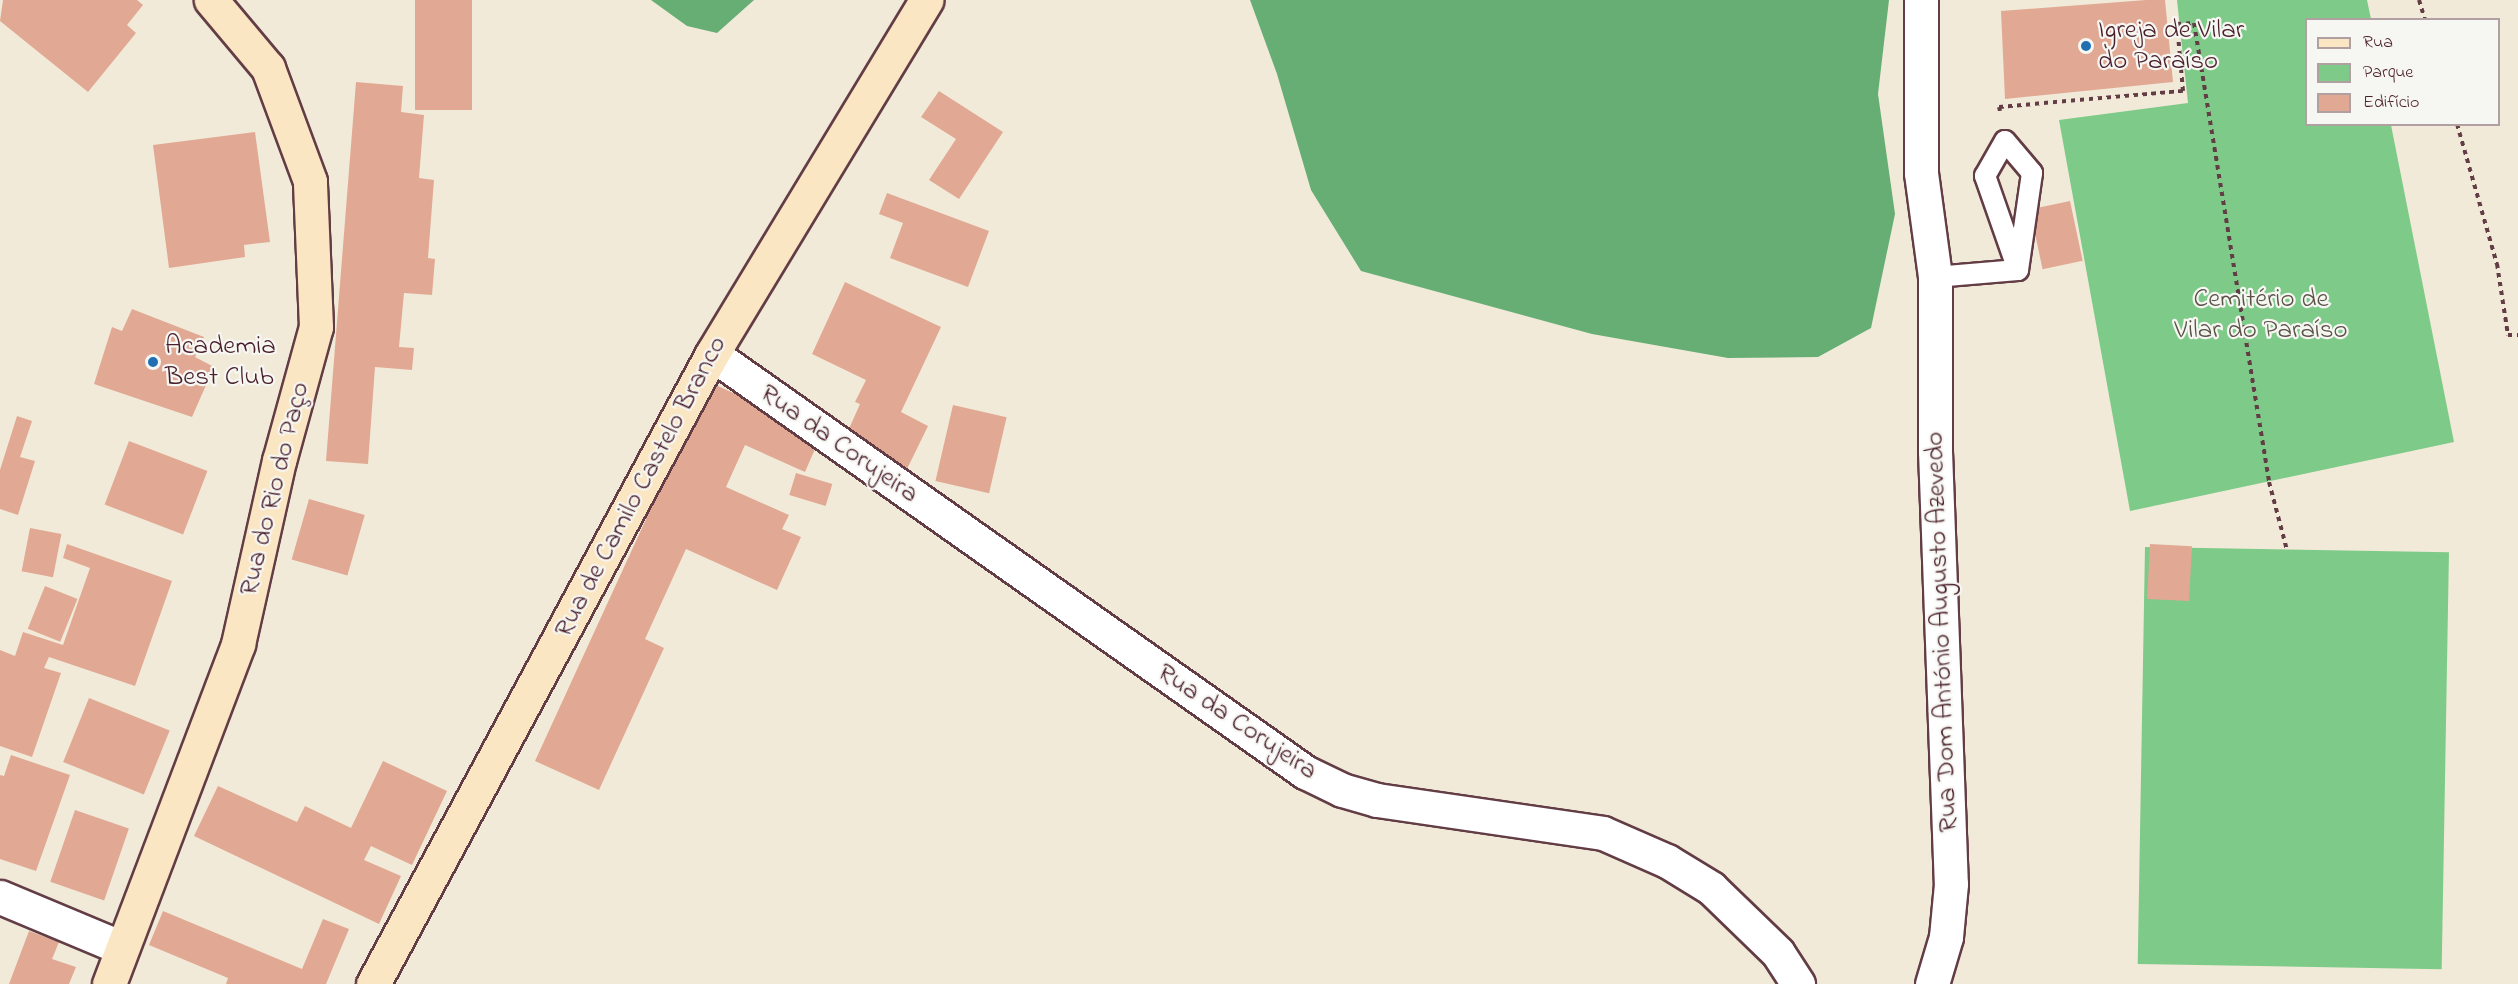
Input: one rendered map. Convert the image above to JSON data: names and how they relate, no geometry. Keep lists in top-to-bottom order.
{
  "streets": {
    "main road": ["Rua de Camilo Castelo Branco", "Rua do Rio do Paço"],
    "street": ["Rua da Corujeira", "Rua Dom António Augusto Azevedo"]
  },
  "crossings": [
    ["Rua da Corujeira", "Rua de Camilo Castelo Branco"]
  ],
  "parks": ["Cemitério de Vilar do Paraíso"],
  "places": ["Igreja de Vilar do Paraíso", "Academia Best Club"],
  "legend": ["Rua", "Parque", "Edifício"]
}
